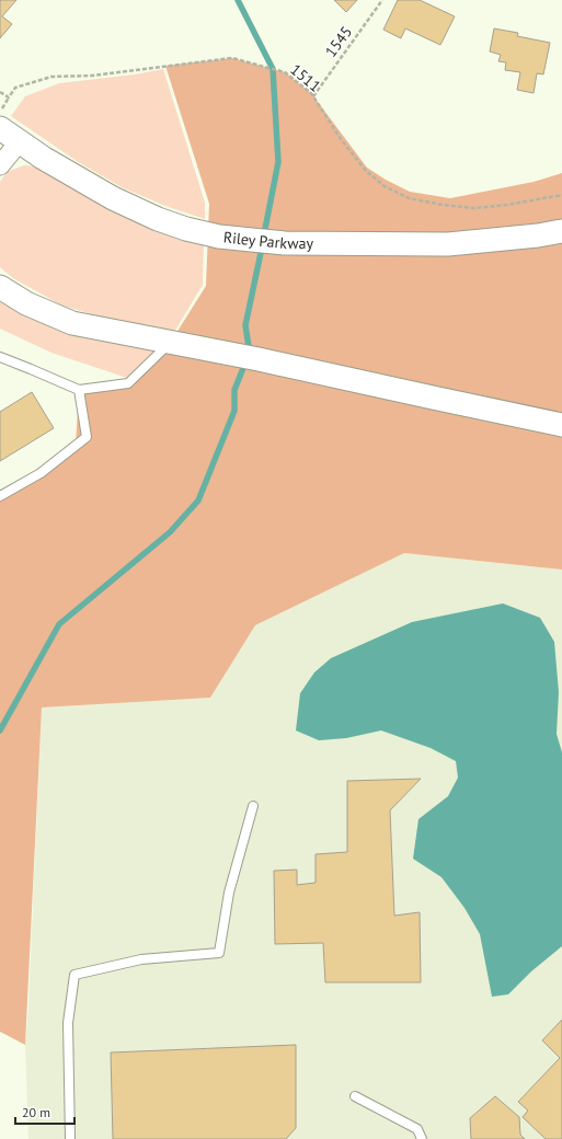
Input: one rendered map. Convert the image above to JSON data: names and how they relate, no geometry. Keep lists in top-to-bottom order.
{
  "streets": {
    "street": ["Riley Parkway"],
    "path": ["1545", "1511"]
  },
  "crossings": [
    ["1545", "1511"]
  ],
  "scale_bar": "20 m"
}
